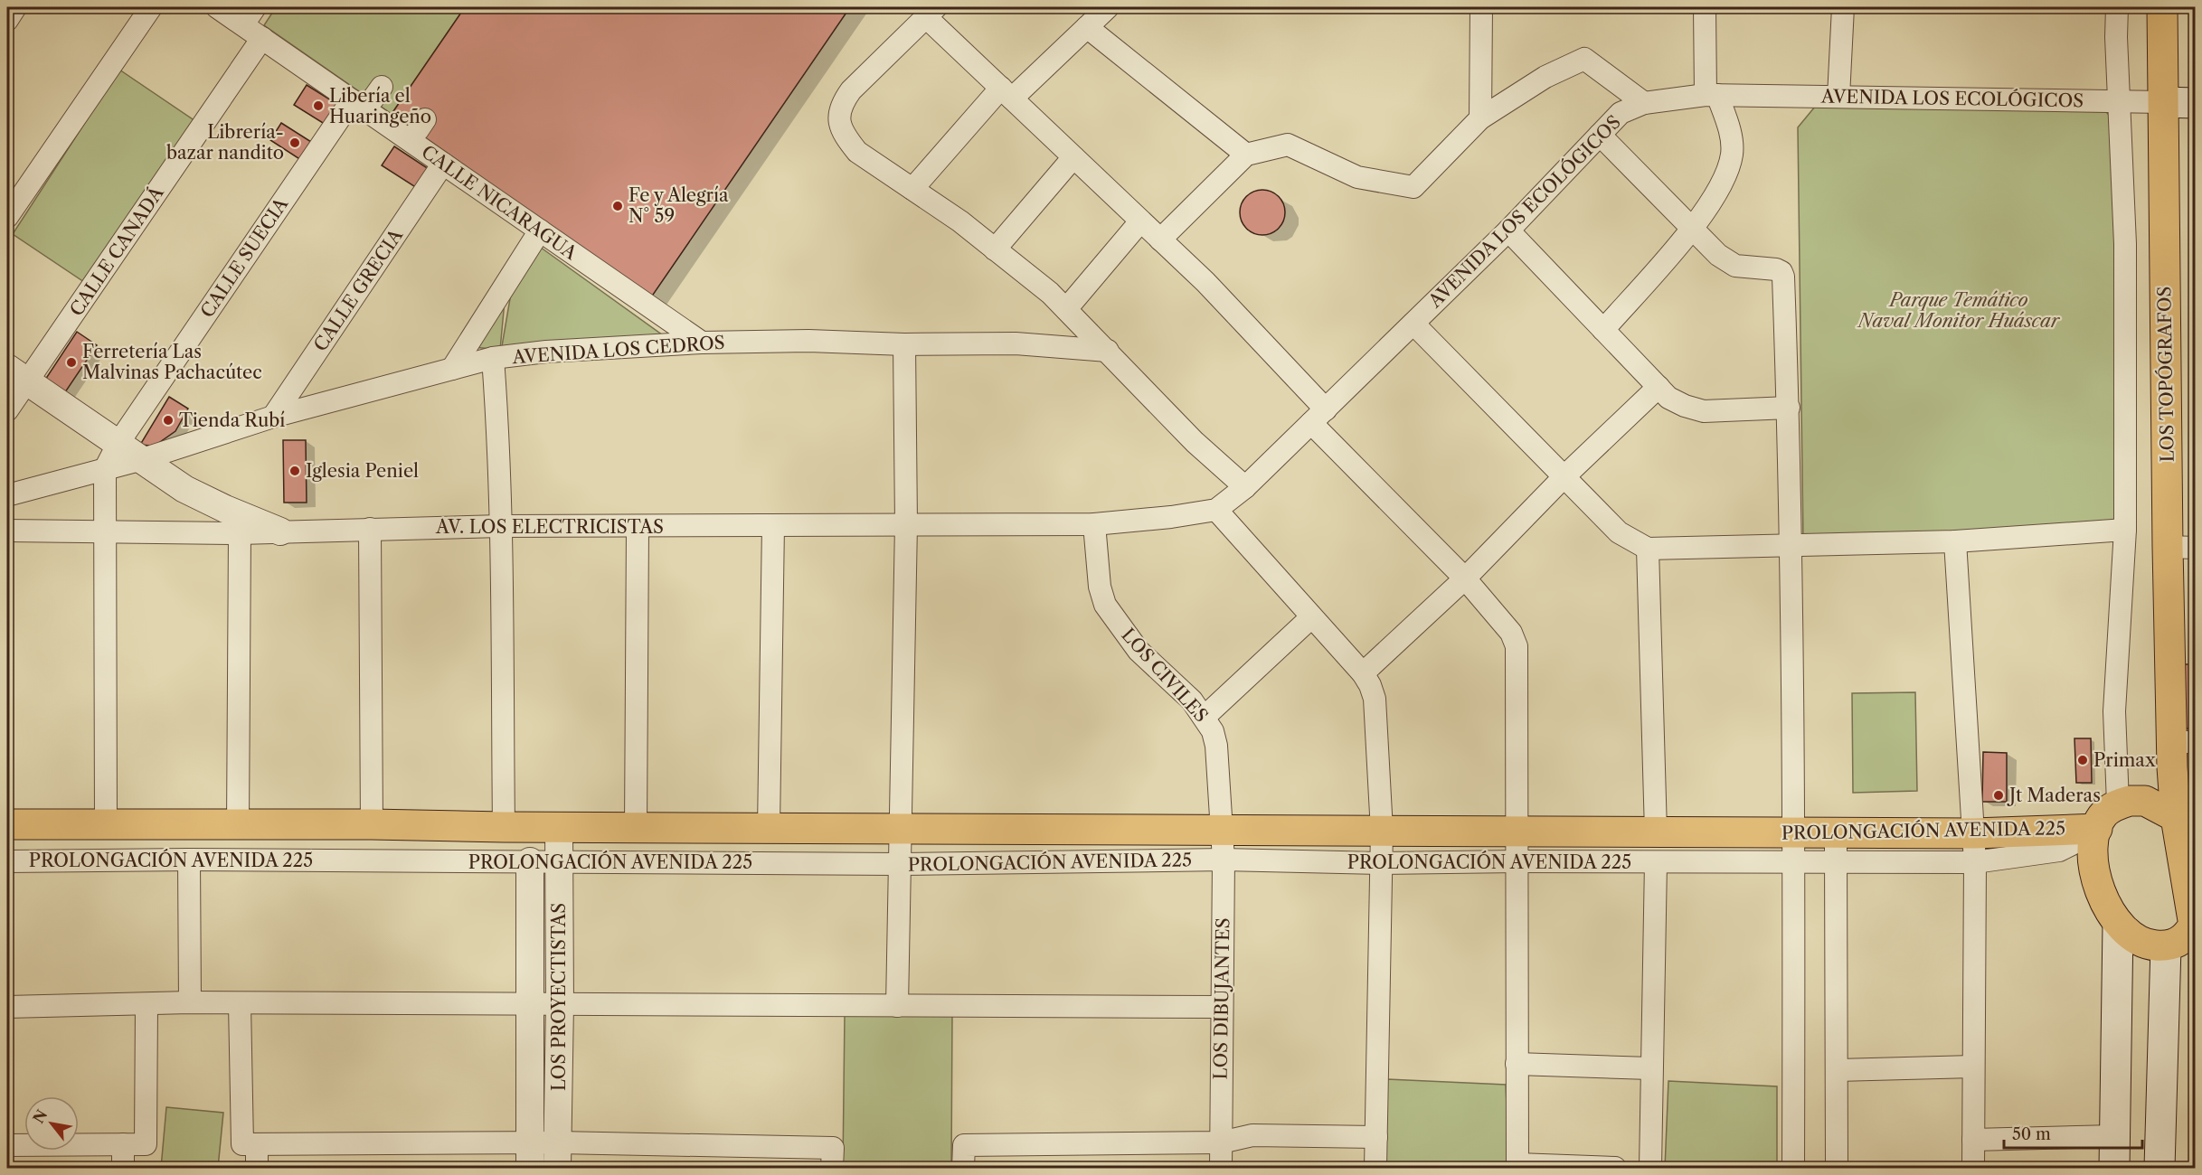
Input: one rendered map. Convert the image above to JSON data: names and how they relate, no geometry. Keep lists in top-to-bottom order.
{
  "streets": {
    "main road": ["AVENIDA LOS ECOLÓGICOS", "LOS TOPÓGRAFOS", "PROLONGACIÓN AVENIDA 225"],
    "street": [
      "CALLE NICARAGUA",
      "CALLE CANADÁ",
      "CALLE SUECIA",
      "CALLE GRECIA",
      "AVENIDA LOS CEDROS",
      "AV. LOS ELECTRICISTAS",
      "LOS CIVILES",
      "LOS PROYECTISTAS",
      "LOS DIBUJANTES"
    ]
  },
  "crossings": [
    ["AVENIDA LOS ECOLÓGICOS", "LOS TOPÓGRAFOS"],
    ["AVENIDA LOS ECOLÓGICOS", "AV. LOS ELECTRICISTAS"],
    ["AVENIDA LOS ECOLÓGICOS", "LOS CIVILES"],
    ["CALLE NICARAGUA", "CALLE CANADÁ"],
    ["CALLE NICARAGUA", "CALLE SUECIA"],
    ["CALLE NICARAGUA", "CALLE GRECIA"],
    ["CALLE NICARAGUA", "AVENIDA LOS CEDROS"],
    ["CALLE SUECIA", "AVENIDA LOS CEDROS"],
    ["CALLE GRECIA", "AVENIDA LOS CEDROS"],
    ["LOS TOPÓGRAFOS", "PROLONGACIÓN AVENIDA 225"],
    ["AV. LOS ELECTRICISTAS", "LOS CIVILES"],
    ["LOS CIVILES", "PROLONGACIÓN AVENIDA 225"],
    ["LOS CIVILES", "LOS DIBUJANTES"],
    ["PROLONGACIÓN AVENIDA 225", "LOS PROYECTISTAS"],
    ["PROLONGACIÓN AVENIDA 225", "LOS DIBUJANTES"]
  ],
  "parks": ["Parque Temático Naval Monitor Huáscar"],
  "places": [
    "Libería el Huaringeño",
    "Librería- bazar nandito",
    "Fe y Alegría N° 59",
    "Ferretería Las Malvinas Pachacútec",
    "Tienda Rubí",
    "Iglesia Peniel",
    "Primax",
    "Jt Maderas"
  ],
  "scale_bar": "50 m",
  "north": "top left"
}
